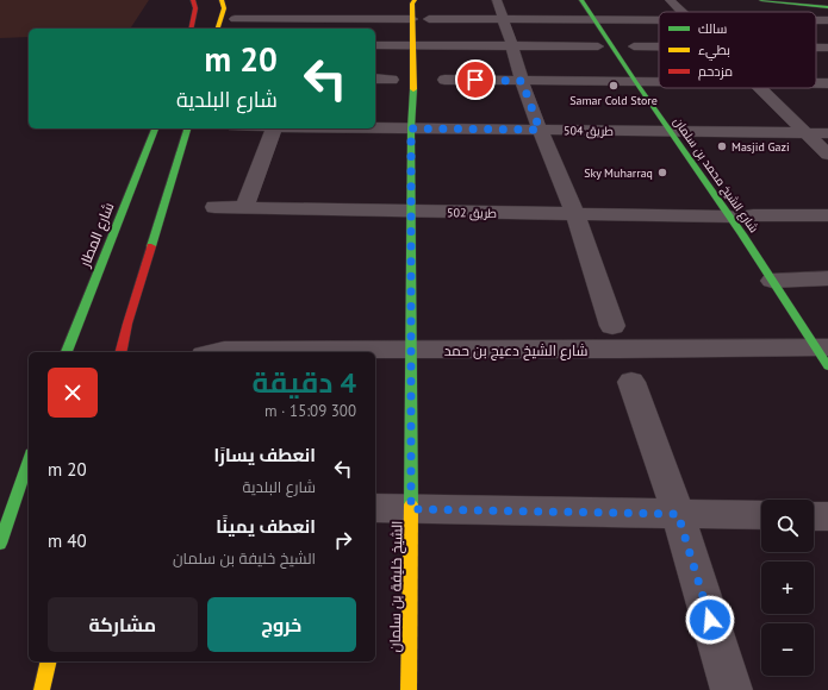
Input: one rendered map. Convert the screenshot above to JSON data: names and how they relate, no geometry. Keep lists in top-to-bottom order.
{
  "streets": {
    "street": [
      "طريق 504",
      "شارع الشيخ محمد بن سلمان",
      "طريق 502",
      "شارع المطار",
      "شارع الشيخ دعيج بن حمد",
      "الشيخ خليفة بن سلمان"
    ]
  },
  "crossings": [
    ["طريق 504", "شارع الشيخ محمد بن سلمان"],
    ["طريق 504", "الشيخ خليفة بن سلمان"],
    ["شارع الشيخ محمد بن سلمان", "طريق 502"],
    ["شارع الشيخ محمد بن سلمان", "شارع الشيخ دعيج بن حمد"],
    ["طريق 502", "الشيخ خليفة بن سلمان"],
    ["شارع الشيخ دعيج بن حمد", "الشيخ خليفة بن سلمان"]
  ],
  "places": ["Samar Cold Store", "Masjid Gazi", "Sky Muharraq"],
  "legend": ["سالك", "بطيء", "مزدحم"],
  "page": {
    "turn": ["20 m", "شارع البلدية"],
    "heading": ["4 دقيقة", "300 m · 15:09"],
    "list": [
      {
        "name": "انعطف يسارًا",
        "note": "شارع البلدية",
        "value": "20 m"
      },
      {
        "name": "انعطف يمينًا",
        "note": "الشيخ خليفة بن سلمان",
        "value": "40 m"
      }
    ],
    "map_buttons": ["+", "−"],
    "buttons": ["خروج", "مشاركة"]
  }
}
